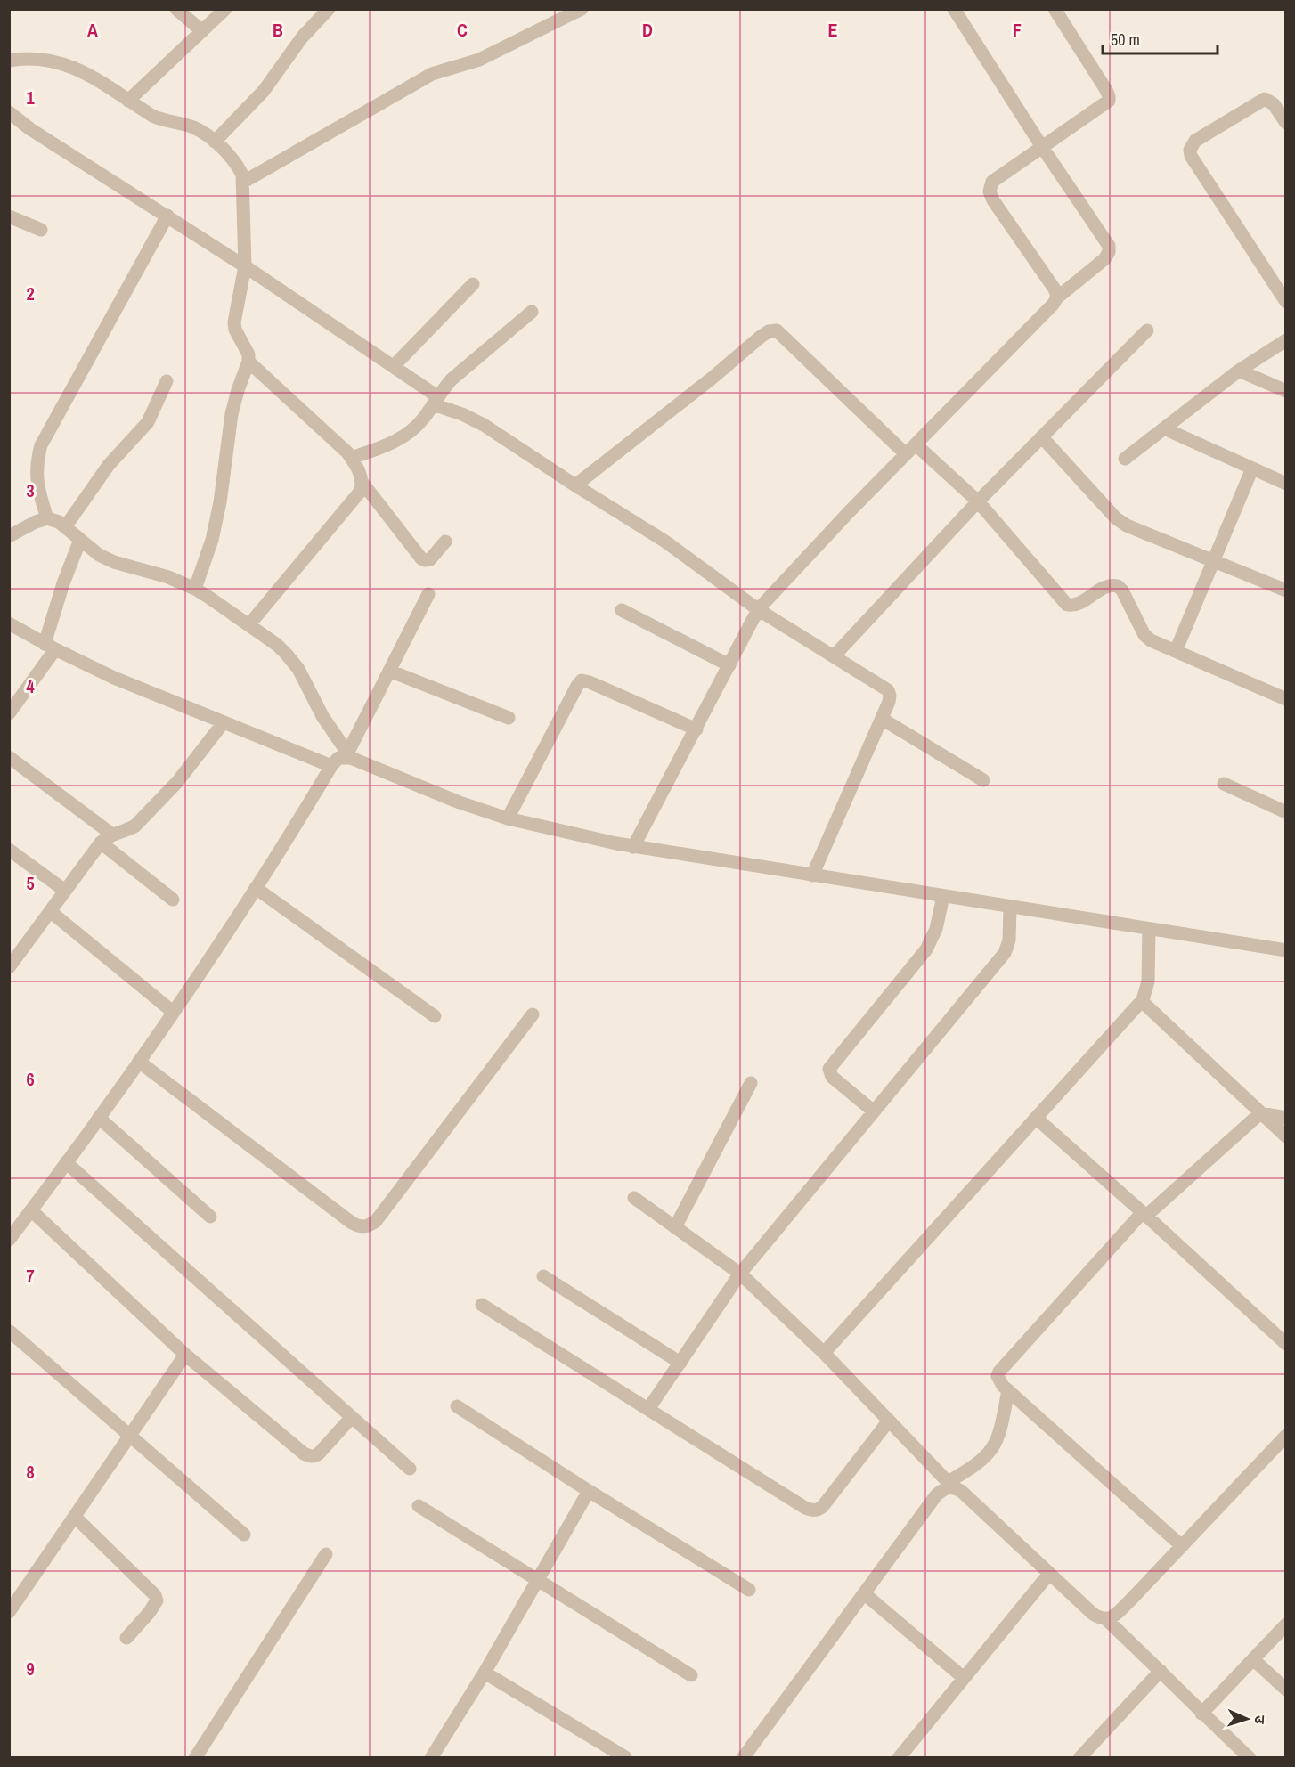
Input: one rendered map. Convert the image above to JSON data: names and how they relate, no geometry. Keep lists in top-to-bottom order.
{
  "scale_bar": "50 m",
  "north": "right",
  "grid": {
    "columns": [
      "A",
      "B",
      "C",
      "D",
      "E",
      "F"
    ],
    "rows": [
      "1",
      "2",
      "3",
      "4",
      "5",
      "6",
      "7",
      "8",
      "9"
    ]
  }
}
